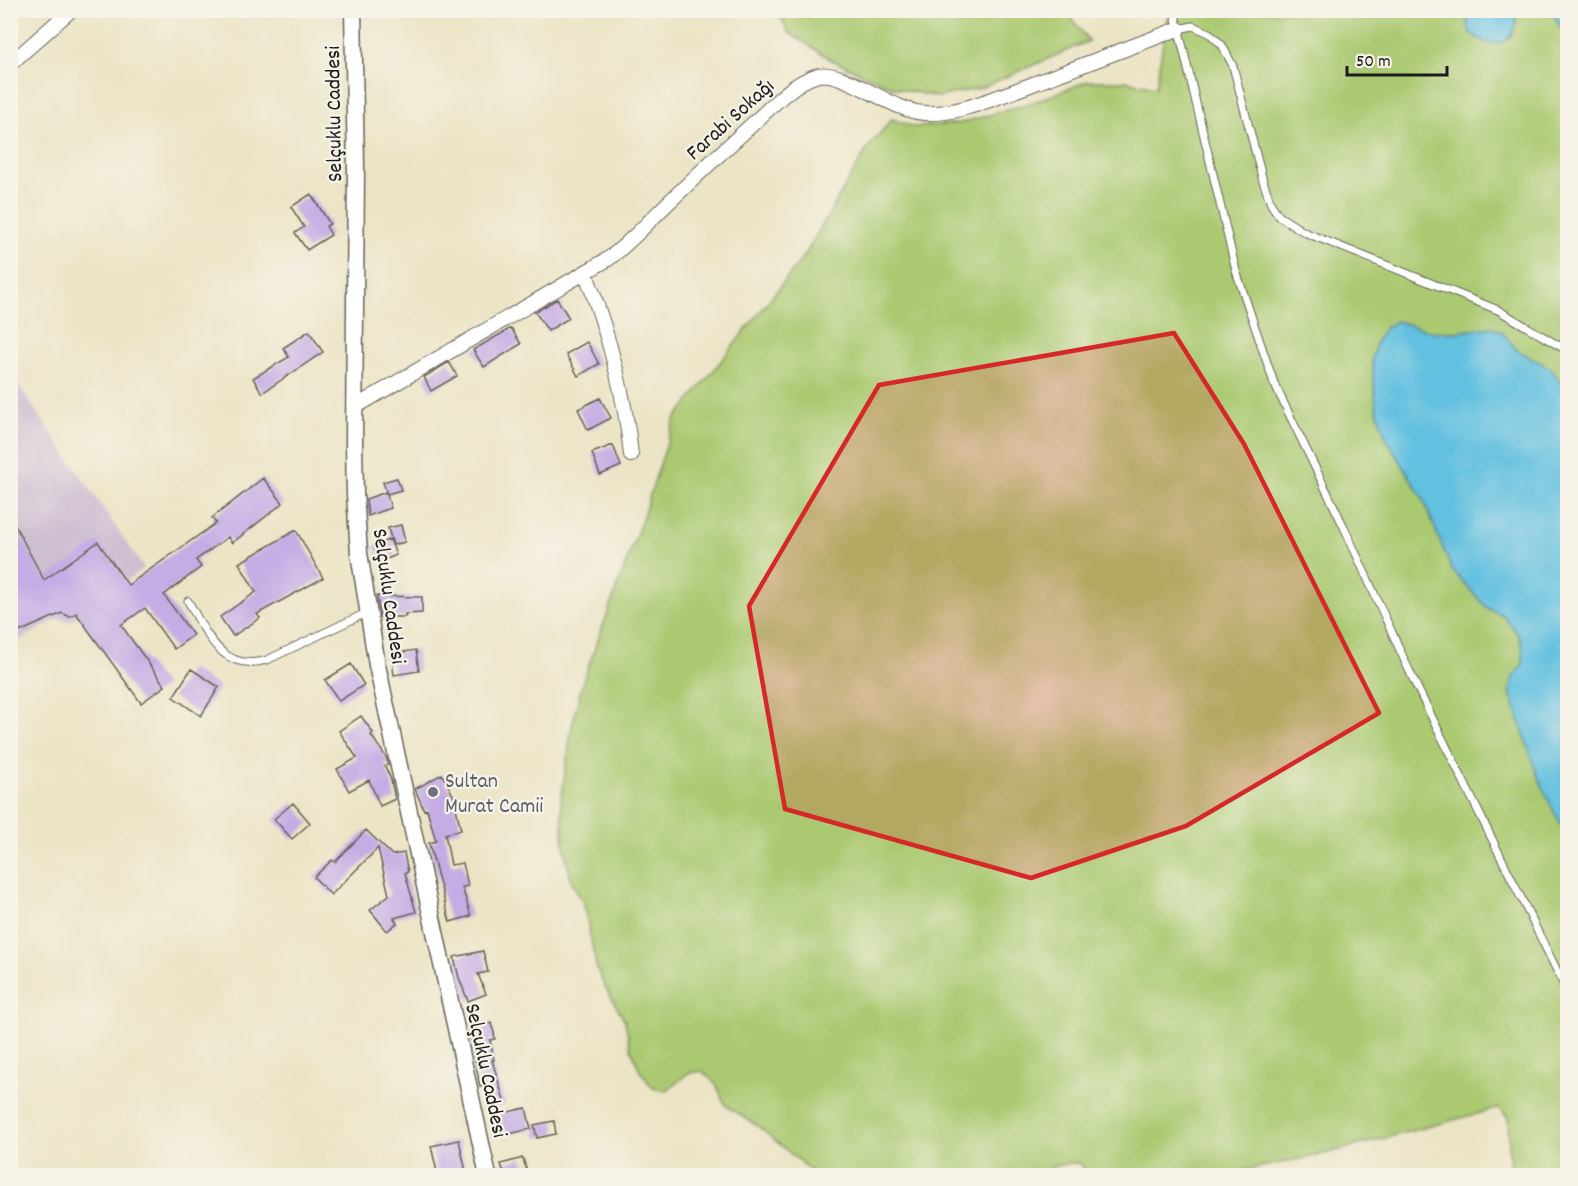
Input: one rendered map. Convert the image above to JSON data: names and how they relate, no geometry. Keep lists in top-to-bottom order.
{
  "streets": {
    "street": ["Selçuklu Caddesi", "Farabi Sokağı"]
  },
  "crossings": [
    ["Selçuklu Caddesi", "Farabi Sokağı"]
  ],
  "places": ["Sultan Murat Camii"],
  "scale_bar": "50 m"
}
